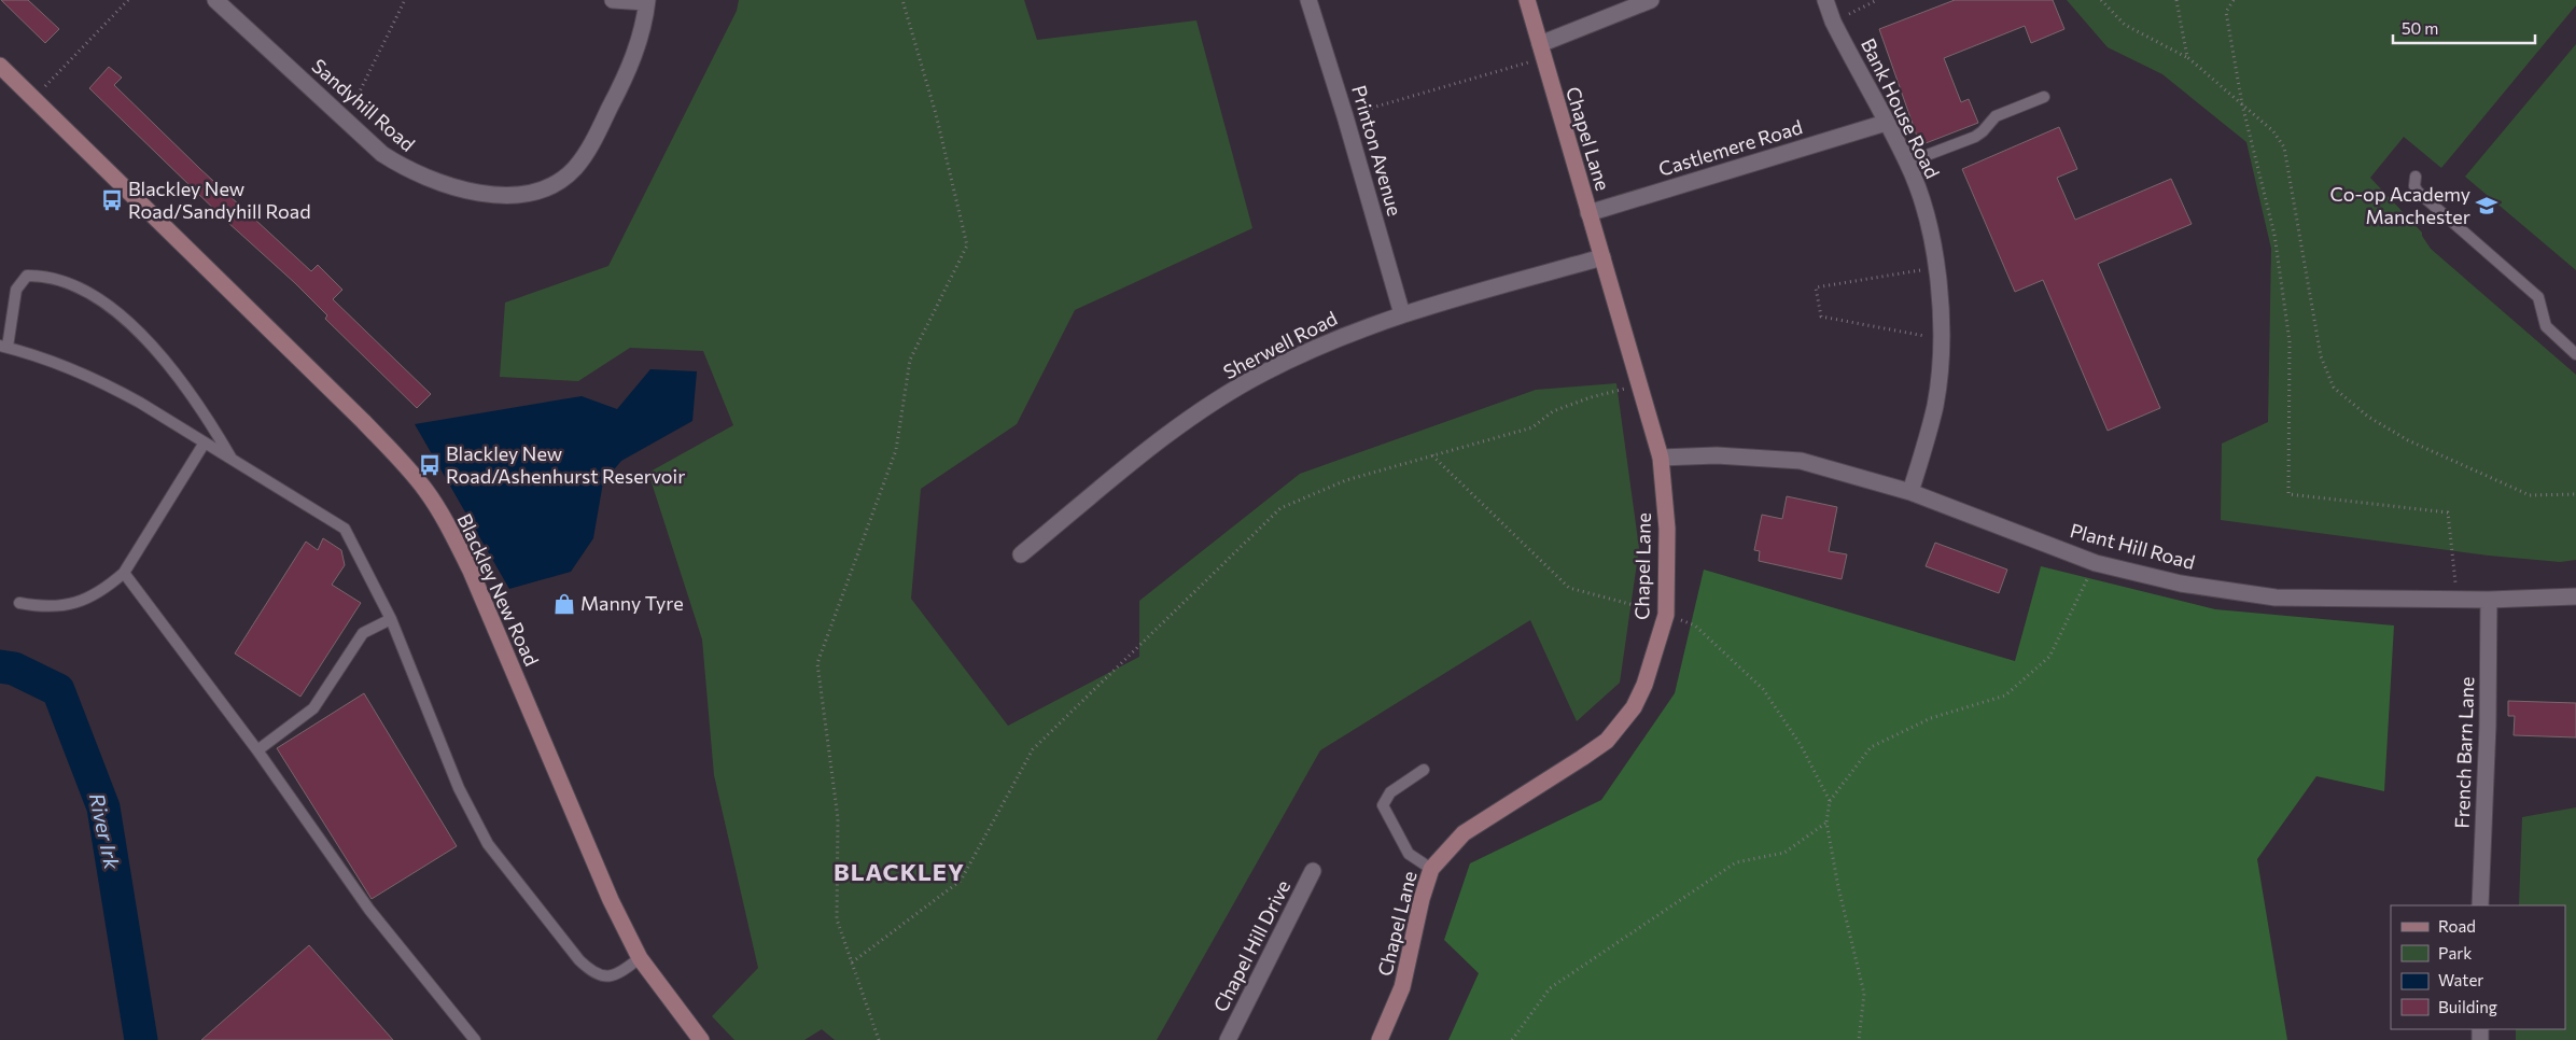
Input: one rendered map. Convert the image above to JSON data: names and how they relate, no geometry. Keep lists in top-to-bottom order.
{
  "streets": {
    "street": [
      "Sandyhill Road",
      "Bank House Road",
      "Chapel Lane",
      "Castlemere Road",
      "Printon Avenue",
      "Sherwell Road",
      "Plant Hill Road",
      "Blackley New Road",
      "French Barn Lane",
      "Chapel Hill Drive"
    ]
  },
  "crossings": [
    ["Bank House Road", "Castlemere Road"],
    ["Bank House Road", "Plant Hill Road"],
    ["Chapel Lane", "Castlemere Road"],
    ["Chapel Lane", "Sherwell Road"],
    ["Chapel Lane", "Plant Hill Road"],
    ["Printon Avenue", "Sherwell Road"],
    ["Plant Hill Road", "French Barn Lane"]
  ],
  "districts": ["BLACKLEY"],
  "water": ["River Irk"],
  "places": {
    "bus stop": ["Blackley New Road/Sandyhill Road", "Blackley New Road/Ashenhurst Reservoir"],
    "school or university": ["Co-op Academy Manchester"],
    "shop": ["Manny Tyre"]
  },
  "legend": [
    "Road",
    "Park",
    "Water",
    "Building"
  ],
  "scale_bar": "50 m"
}
